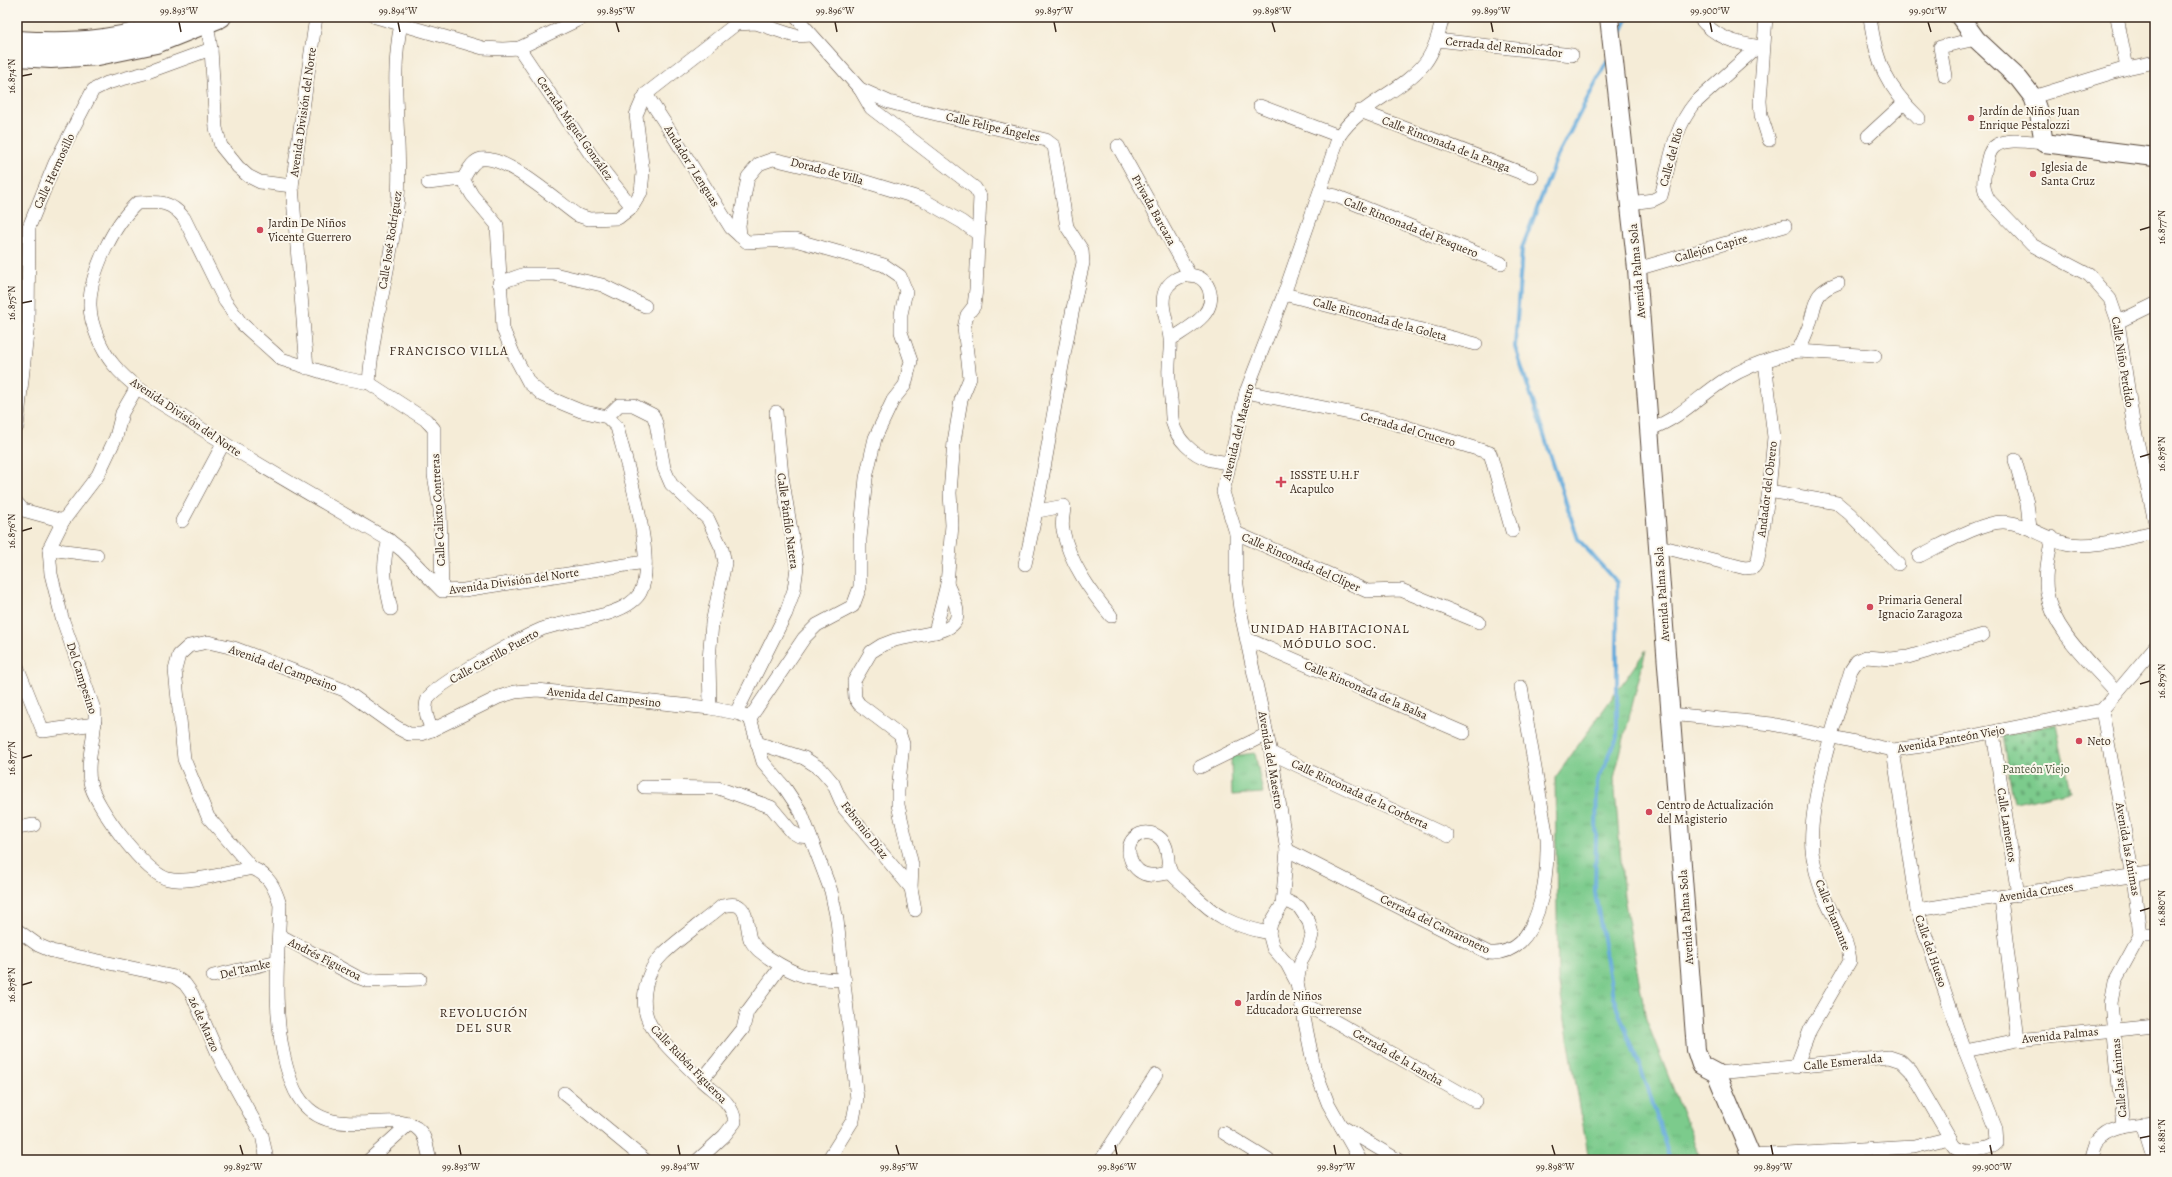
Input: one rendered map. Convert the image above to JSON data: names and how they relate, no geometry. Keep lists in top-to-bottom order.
{
  "streets": {
    "street": [
      "Cerrada del Remolcador",
      "Avenida División del Norte",
      "Calle Felipe Ángeles",
      "Cerrada Miguel González",
      "Calle Rinconada de la Panga",
      "Calle del Río",
      "Andador 7 Lenguas",
      "Calle Hermosillo",
      "Dorado de Villa",
      "Privada Barcaza",
      "Calle Rinconada del Pesquero",
      "Calle José Rodríguez",
      "Callejón Capire",
      "Avenida Palma Sola",
      "Calle Rinconada de la Goleta",
      "Calle Niño Perdido",
      "Cerrada del Crucero",
      "Avenida del Maestro",
      "Andador del Obrero",
      "Calle Calixto Contreras",
      "Calle Pánfilo Natera",
      "Calle Rinconada del Clíper",
      "Calle Carrillo Puerto",
      "Avenida del Campesino",
      "Del Campesino",
      "Calle Rinconada de la Balsa",
      "Avenida Panteón Viejo",
      "Calle Rinconada de la Corberta",
      "Calle Lamentos",
      "Febronio Diaz",
      "Avenida las Ánimas",
      "Avenida Cruces",
      "Calle Diamante",
      "Cerrada del Camaronero",
      "Calle del Hueso",
      "Andrés Figueroa",
      "Del Tamke",
      "26 de Marzo",
      "Avenida Palmas",
      "Cerrada de la Lancha",
      "Calle Esmeralda",
      "Calle Rubén Figueroa",
      "Calle las Ánimas"
    ]
  },
  "crossings": [
    ["Cerrada del Remolcador", "Avenida del Maestro"],
    ["Avenida División del Norte", "Calle Calixto Contreras"],
    ["Avenida División del Norte", "Calle Carrillo Puerto"],
    ["Calle Rinconada de la Panga", "Avenida del Maestro"],
    ["Calle del Río", "Avenida Palma Sola"],
    ["Andador 7 Lenguas", "Dorado de Villa"],
    ["Calle Rinconada del Pesquero", "Avenida del Maestro"],
    ["Calle José Rodríguez", "Calle Calixto Contreras"],
    ["Callejón Capire", "Avenida Palma Sola"],
    ["Avenida Palma Sola", "Andador del Obrero"],
    ["Avenida Palma Sola", "Avenida Panteón Viejo"],
    ["Avenida Palma Sola", "Calle Esmeralda"],
    ["Calle Rinconada de la Goleta", "Avenida del Maestro"],
    ["Cerrada del Crucero", "Avenida del Maestro"],
    ["Avenida del Maestro", "Calle Rinconada del Clíper"],
    ["Avenida del Maestro", "Calle Rinconada de la Balsa"],
    ["Avenida del Maestro", "Calle Rinconada de la Corberta"],
    ["Avenida del Maestro", "Cerrada del Camaronero"],
    ["Calle Pánfilo Natera", "Avenida del Campesino"],
    ["Calle Carrillo Puerto", "Avenida del Campesino"],
    ["Avenida del Campesino", "Del Campesino"],
    ["Avenida del Campesino", "Andrés Figueroa"],
    ["Avenida del Campesino", "Del Tamke"],
    ["Avenida Panteón Viejo", "Calle Lamentos"],
    ["Avenida Panteón Viejo", "Avenida las Ánimas"],
    ["Avenida Panteón Viejo", "Calle Diamante"],
    ["Avenida Panteón Viejo", "Calle del Hueso"],
    ["Calle Lamentos", "Avenida Cruces"],
    ["Avenida las Ánimas", "Avenida Cruces"],
    ["Avenida Cruces", "Calle del Hueso"],
    ["Calle Diamante", "Calle Esmeralda"],
    ["Calle del Hueso", "Avenida Palmas"],
    ["Calle del Hueso", "Calle Esmeralda"],
    ["Avenida Palmas", "Calle las Ánimas"]
  ],
  "districts": ["FRANCISCO VILLA", "UNIDAD HABITACIONAL MÓDULO SOC.", "REVOLUCIÓN DEL SUR"],
  "parks": ["Panteón Viejo"],
  "places": {
    "other": [
      "Jardín de Niños Juan Enrique Pestalozzi",
      "Iglesia de Santa Cruz",
      "Jardin De Niños Vicente Guerrero",
      "Primaria General Ignacio Zaragoza",
      "Neto",
      "Centro de Actualización del Magisterio",
      "Jardín de Niños Educadora Guerrerense"
    ],
    "health": ["ISSSTE U.H.F Acapulco"]
  },
  "coordinates": [
    "99.893°W",
    "99.894°W",
    "99.895°W",
    "99.896°W",
    "99.897°W",
    "99.898°W",
    "99.899°W",
    "99.900°W",
    "99.901°W",
    "16.874°N",
    "16.877°N",
    "16.875°N",
    "16.878°N",
    "16.876°N",
    "16.879°N",
    "16.880°N",
    "16.881°N",
    "99.892°W"
  ]
}
